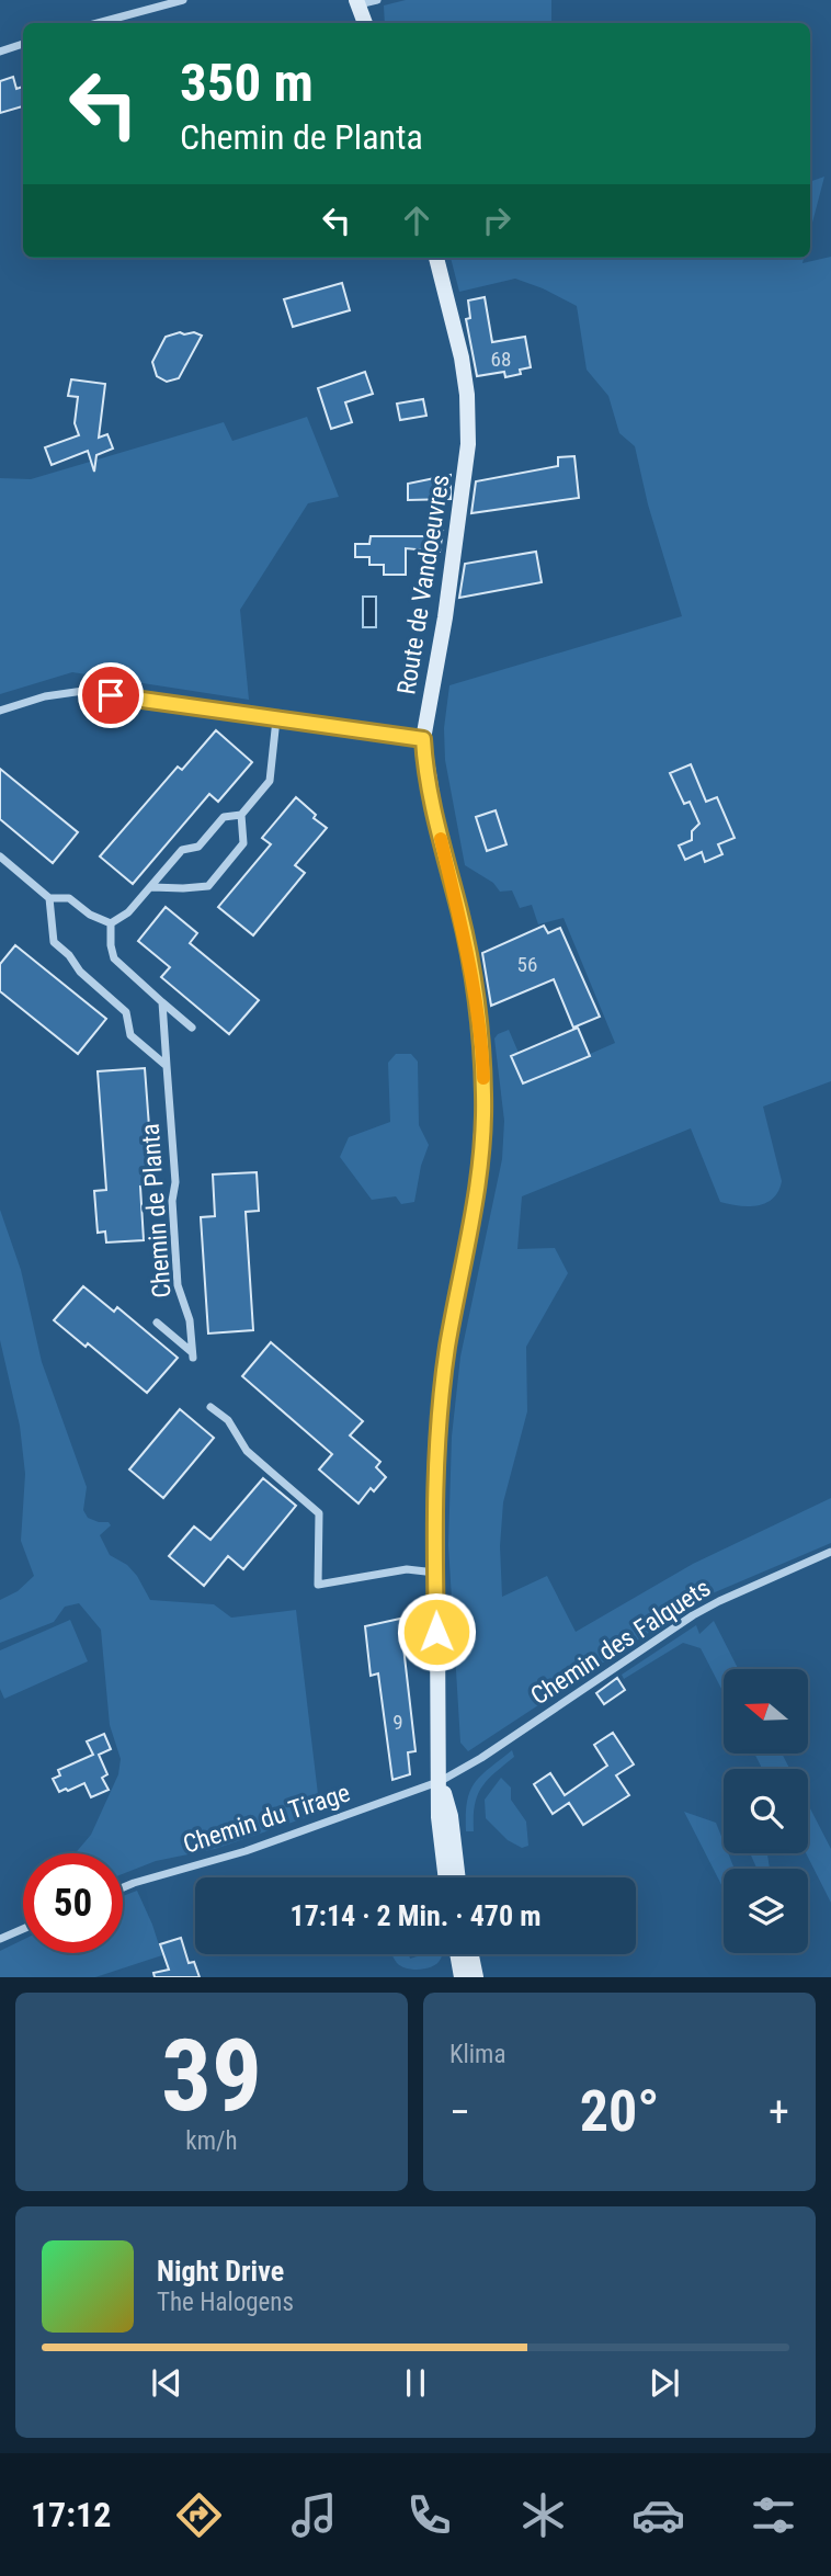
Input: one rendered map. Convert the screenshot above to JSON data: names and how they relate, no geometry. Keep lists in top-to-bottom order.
{
  "streets": {
    "main road": ["Route de Vandoeuvres"],
    "street": ["Chemin de Planta", "Chemin des Falquets", "Chemin du Tirage"]
  },
  "crossings": [
    ["Route de Vandoeuvres", "Chemin des Falquets"],
    ["Route de Vandoeuvres", "Chemin du Tirage"],
    ["Chemin des Falquets", "Chemin du Tirage"]
  ],
  "house_numbers": ["68", "56", "9"],
  "north": "left",
  "page": {
    "turn": ["350 m", "Chemin de Planta"],
    "limit": "50",
    "trip": "17:14 · 2 Min. · 470 m",
    "tile": [
      ["39", "km/h"],
      "Klima"
    ],
    "heat": ["−", "20°", "+"],
    "song": ["Night Drive", "The Halogens"],
    "tabs": "17:12"
  }
}
